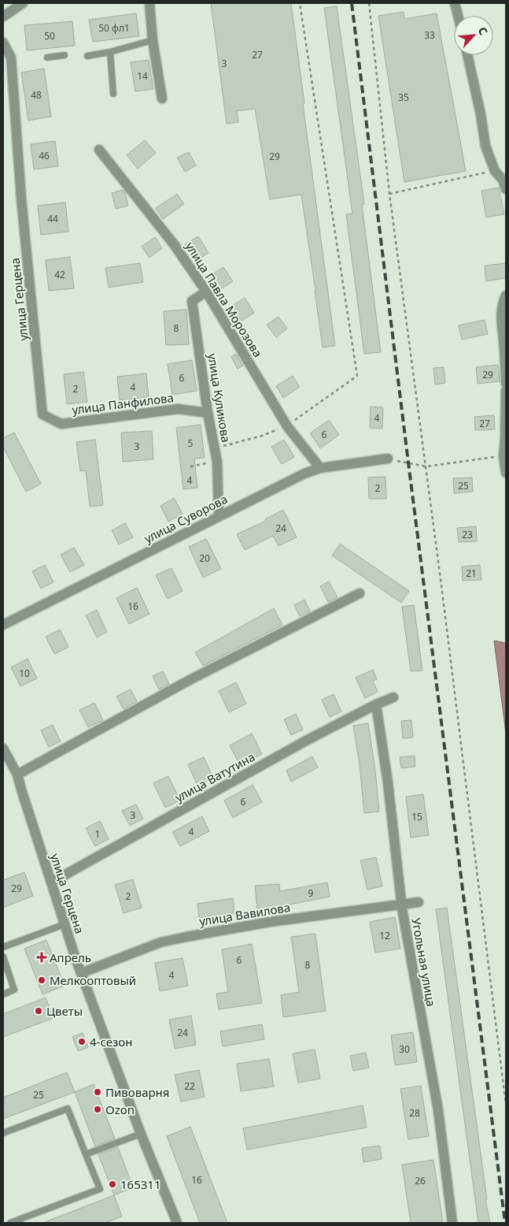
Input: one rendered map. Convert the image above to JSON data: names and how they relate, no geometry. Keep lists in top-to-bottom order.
{
  "streets": {
    "street": [
      "улица Герцена",
      "улица Павла Морозова",
      "улица Куликова",
      "улица Панфилова",
      "улица Суворова",
      "улица Ватутина",
      "улица Вавилова",
      "Угольная улица"
    ]
  },
  "crossings": [
    ["улица Герцена", "улица Панфилова"],
    ["улица Герцена", "улица Ватутина"],
    ["улица Герцена", "улица Вавилова"],
    ["улица Павла Морозова", "улица Куликова"],
    ["улица Павла Морозова", "улица Суворова"],
    ["улица Куликова", "улица Панфилова"],
    ["улица Куликова", "улица Суворова"],
    ["улица Ватутина", "Угольная улица"],
    ["улица Вавилова", "Угольная улица"]
  ],
  "places": {
    "health": ["Апрель"],
    "other": [
      "Мелкооптовый",
      "Цветы",
      "4-сезон",
      "Пивоварня",
      "Ozon",
      "165311"
    ]
  },
  "house_numbers": [
    "50 фл1",
    "33",
    "50",
    "27",
    "3",
    "14",
    "48",
    "35",
    "46",
    "29",
    "44",
    "42",
    "8",
    "29",
    "6",
    "4",
    "2",
    "4",
    "27",
    "6",
    "5",
    "3",
    "4",
    "25",
    "2",
    "24",
    "23",
    "20",
    "21",
    "16",
    "10",
    "6",
    "3",
    "15",
    "4",
    "1",
    "29",
    "9",
    "2",
    "12",
    "6",
    "8",
    "4",
    "24",
    "30",
    "22",
    "25",
    "28",
    "16",
    "26"
  ],
  "north": "top right"
}
